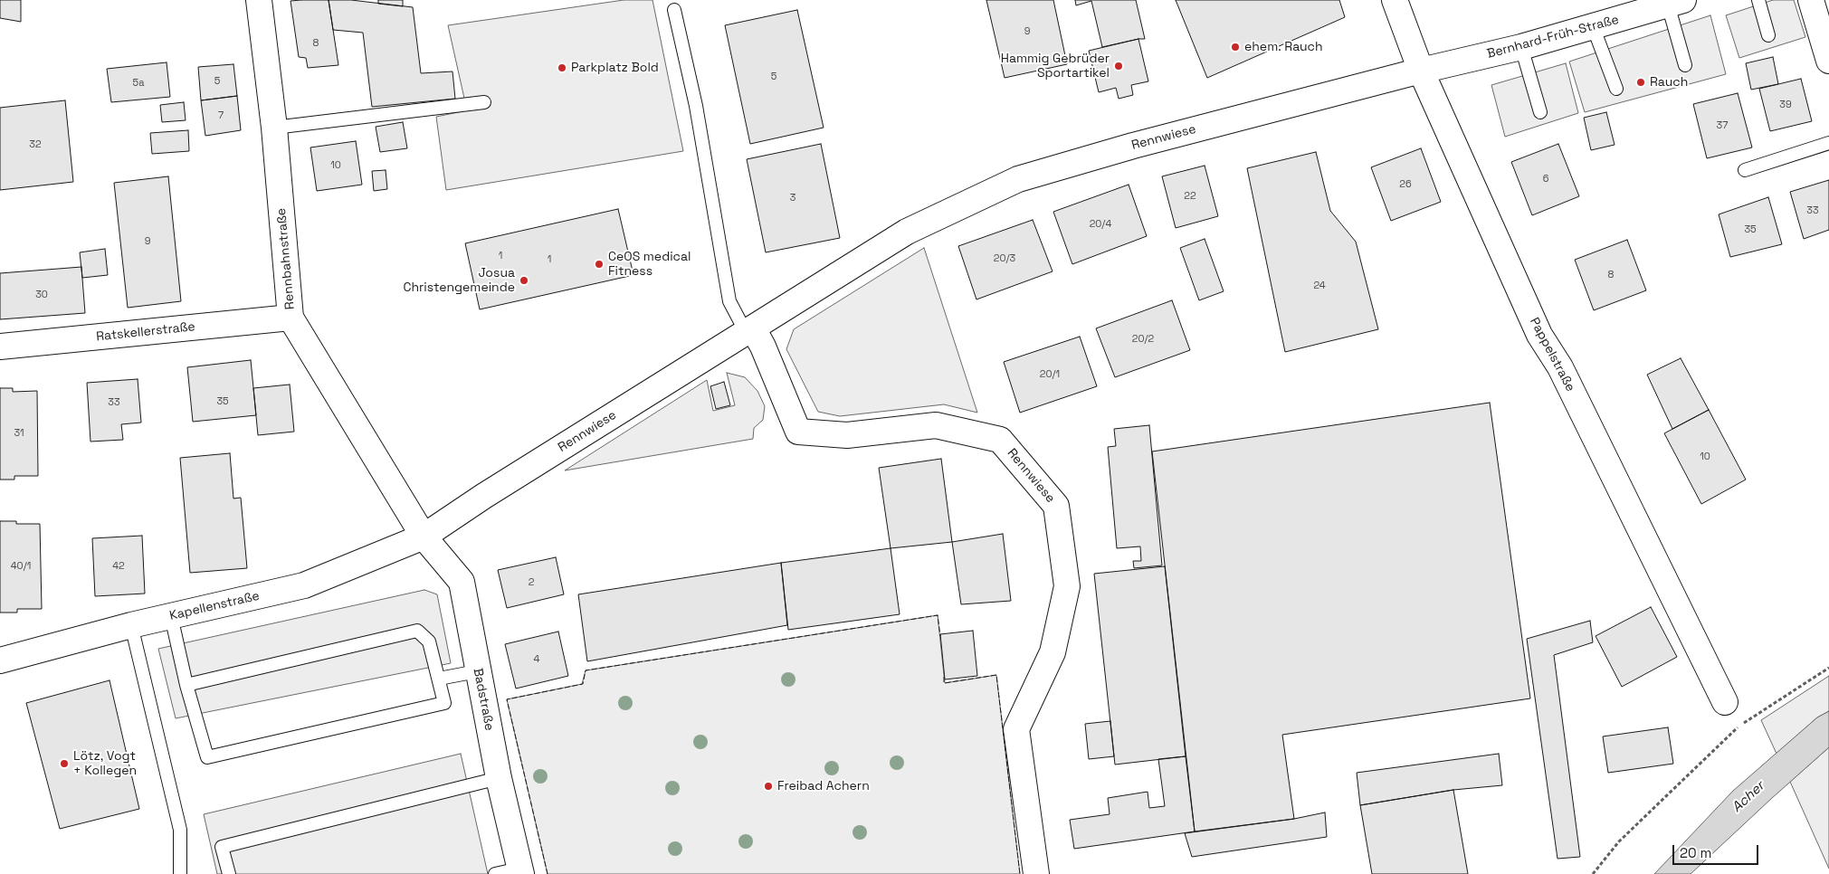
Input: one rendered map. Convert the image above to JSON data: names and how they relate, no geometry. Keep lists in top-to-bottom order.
{
  "streets": {
    "street": [
      "Bernhard-Früh-Straße",
      "Rennwiese",
      "Rennbahnstraße",
      "Ratskellerstraße",
      "Pappelstraße",
      "Kapellenstraße",
      "Badstraße"
    ]
  },
  "crossings": [
    ["Bernhard-Früh-Straße", "Rennwiese"],
    ["Bernhard-Früh-Straße", "Pappelstraße"],
    ["Rennwiese", "Rennbahnstraße"],
    ["Rennwiese", "Pappelstraße"],
    ["Rennwiese", "Kapellenstraße"],
    ["Rennwiese", "Badstraße"],
    ["Rennbahnstraße", "Ratskellerstraße"],
    ["Rennbahnstraße", "Kapellenstraße"],
    ["Rennbahnstraße", "Badstraße"],
    ["Kapellenstraße", "Badstraße"]
  ],
  "water": ["Acher"],
  "places": [
    "ehem. Rauch",
    "Hammig Gebrüder Sportartikel",
    "Parkplatz Bold",
    "Rauch",
    "CeOS medical Fitness",
    "Josua Christengemeinde",
    "Lötz, Vogt + Kollegen",
    "Freibad Achern"
  ],
  "house_numbers": [
    "9",
    "8",
    "5",
    "5",
    "5a",
    "39",
    "7",
    "37",
    "32",
    "10",
    "6",
    "26",
    "22",
    "3",
    "33",
    "20/4",
    "35",
    "9",
    "1",
    "20/3",
    "1",
    "8",
    "24",
    "30",
    "20/2",
    "20/1",
    "35",
    "33",
    "31",
    "10",
    "40/1",
    "42",
    "2",
    "4"
  ],
  "scale_bar": "20 m"
}
